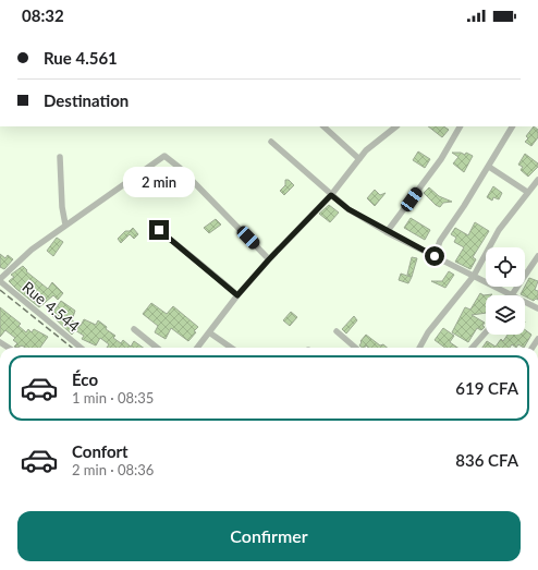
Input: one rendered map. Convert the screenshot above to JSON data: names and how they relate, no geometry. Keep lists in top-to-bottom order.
{
  "streets": {
    "street": ["Rue 4.544"]
  },
  "page": {
    "status": "08:32",
    "banner": ["Rue 4.561", "Destination"],
    "bubble": "2 min",
    "list": [
      {
        "name": "Éco",
        "note": "1 min · 08:35",
        "value": "619 CFA"
      },
      {
        "name": "Confort",
        "note": "2 min · 08:36",
        "value": "836 CFA"
      }
    ],
    "buttons": "Confirmer"
  }
}
